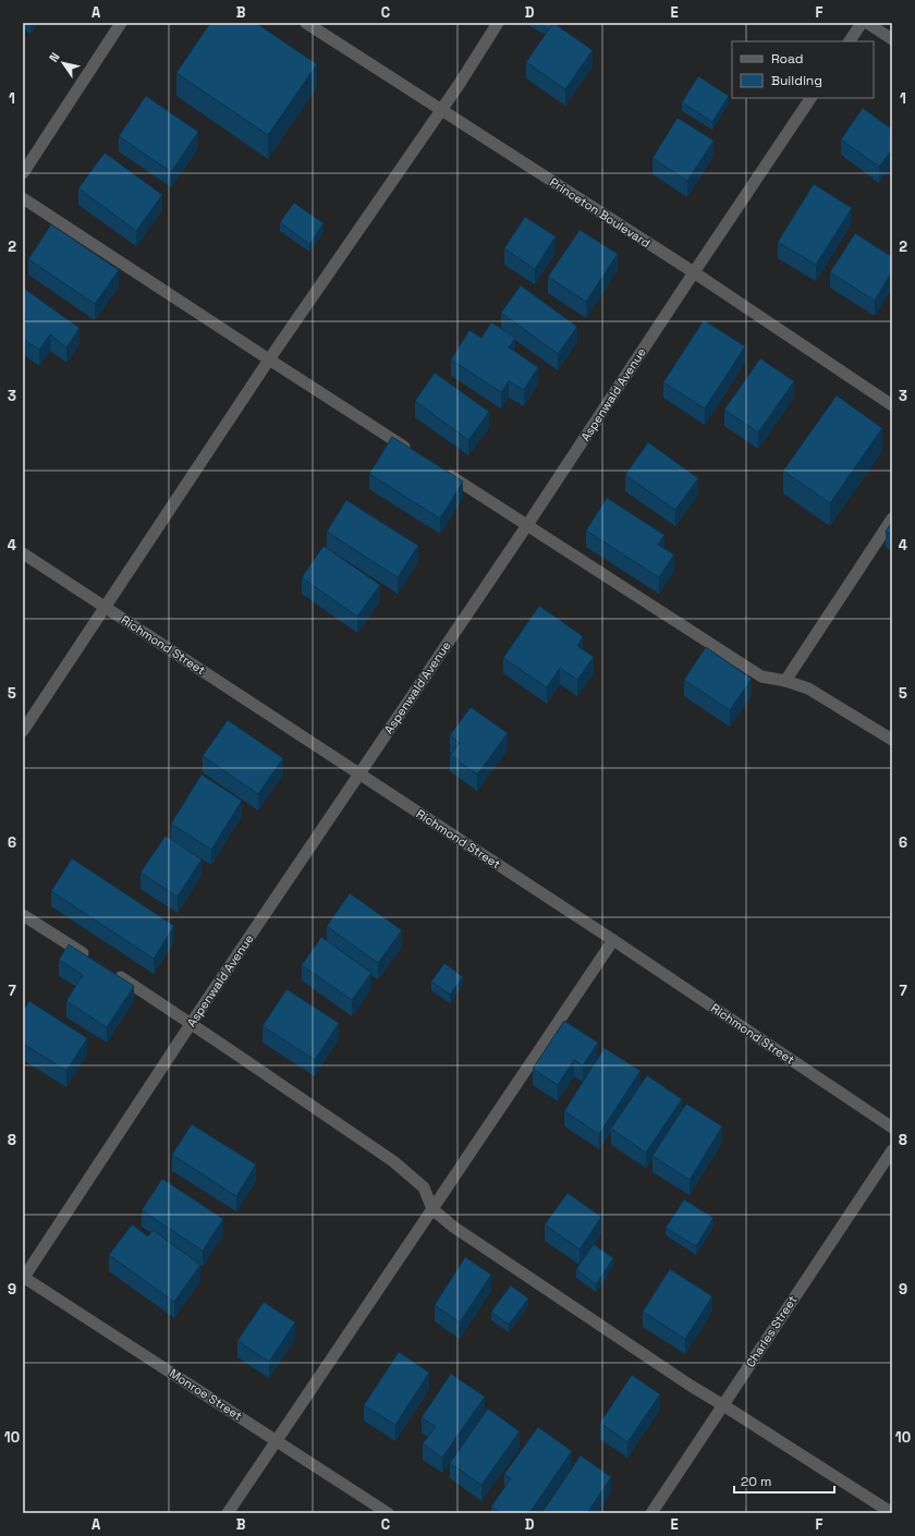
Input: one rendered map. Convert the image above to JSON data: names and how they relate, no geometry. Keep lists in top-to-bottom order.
{
  "streets": {
    "street": [
      "Princeton Boulevard",
      "Aspenwald Avenue",
      "Richmond Street",
      "Charles Street",
      "Monroe Street"
    ]
  },
  "crossings": [
    ["Princeton Boulevard", "Aspenwald Avenue"],
    ["Aspenwald Avenue", "Richmond Street"],
    ["Aspenwald Avenue", "Monroe Street"]
  ],
  "legend": ["Road", "Building"],
  "scale_bar": "20 m",
  "north": "top left",
  "grid": {
    "columns": [
      "A",
      "B",
      "C",
      "D",
      "E",
      "F"
    ],
    "rows": [
      "1",
      "2",
      "3",
      "4",
      "5",
      "6",
      "7",
      "8",
      "9",
      "10"
    ]
  }
}
